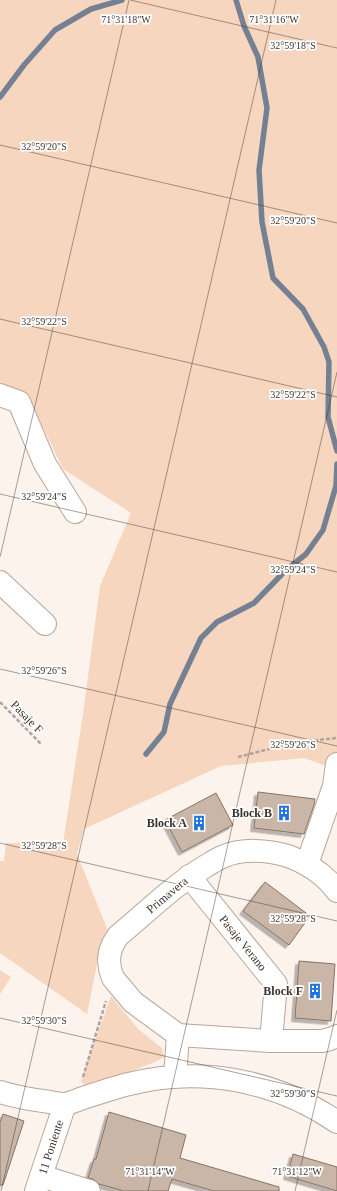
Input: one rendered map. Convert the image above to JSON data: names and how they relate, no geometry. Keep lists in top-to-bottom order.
{
  "streets": {
    "street": ["Primavera", "Pasaje Verano", "11 Poniente"],
    "path": ["Pasaje F"]
  },
  "crossings": [
    ["Primavera", "Pasaje Verano"]
  ],
  "places": {
    "building": ["Block B", "Block A", "Block F"]
  },
  "coordinates": [
    "71°31'18\"W",
    "71°31'16\"W",
    "32°59'18\"S",
    "32°59'20\"S",
    "32°59'22\"S",
    "32°59'24\"S",
    "32°59'26\"S",
    "32°59'28\"S",
    "32°59'30\"S",
    "71°31'14\"W",
    "71°31'12\"W"
  ]
}
